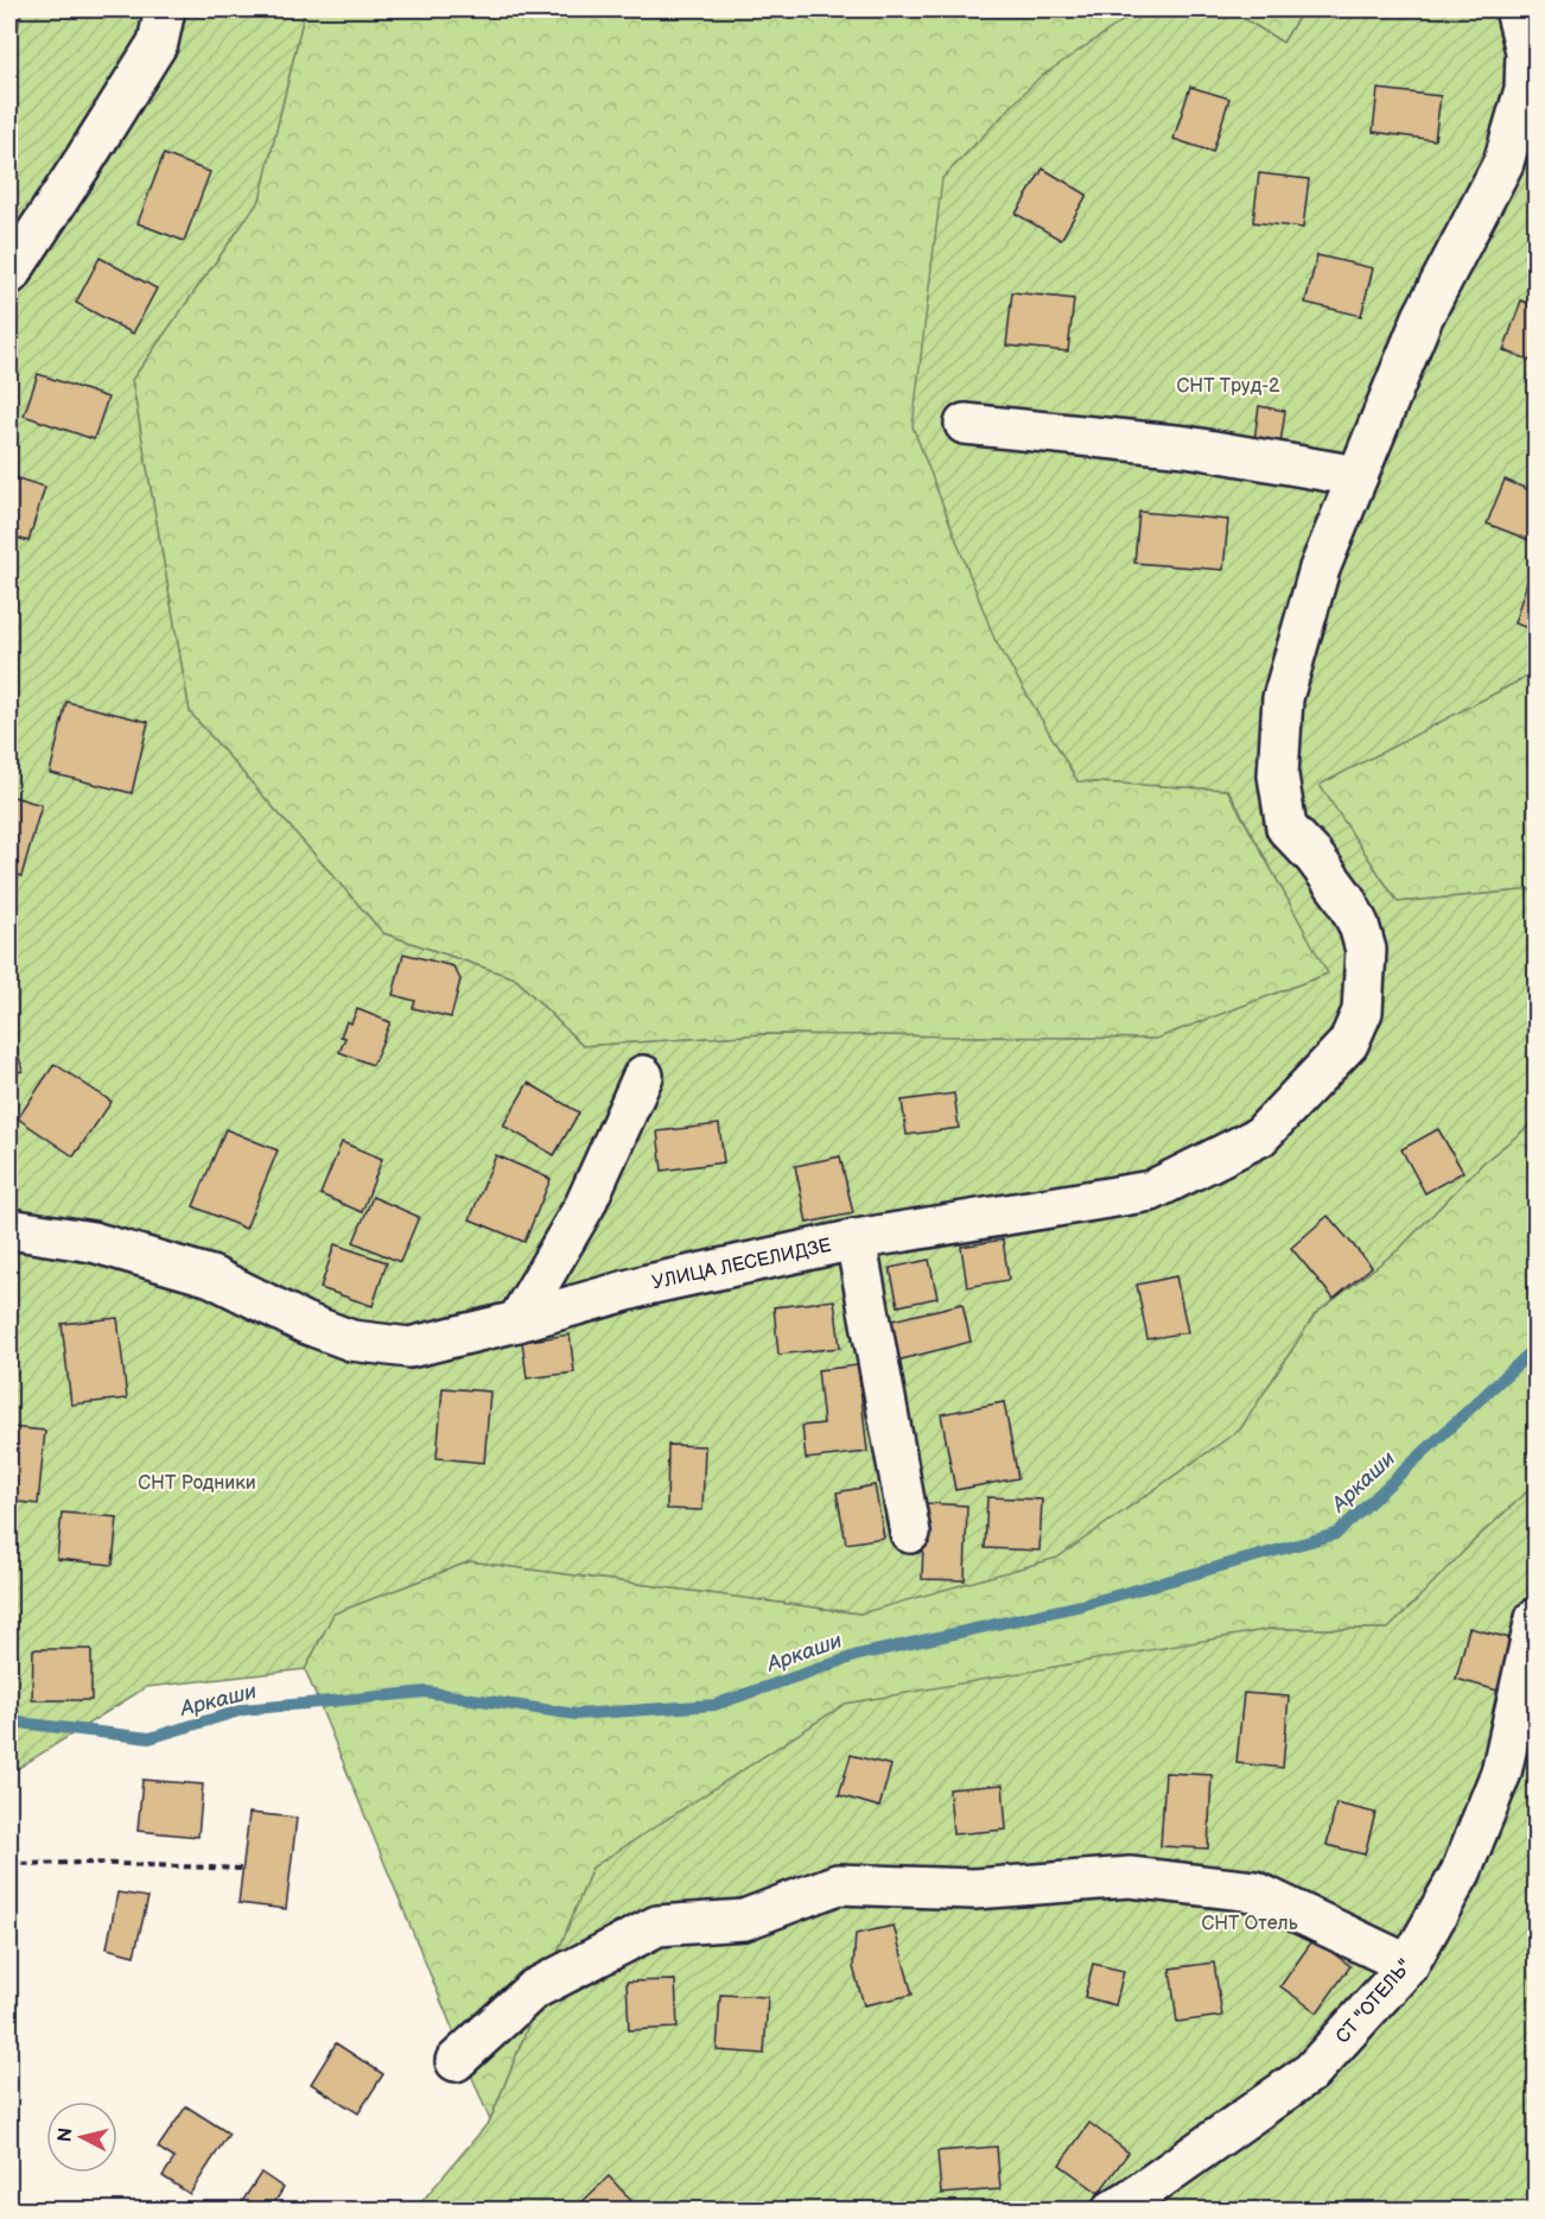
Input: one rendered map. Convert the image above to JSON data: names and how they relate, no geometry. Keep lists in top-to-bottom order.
{
  "streets": {
    "street": ["УЛИЦА ЛЕСЕЛИДЗЕ", "СТ \"ОТЕЛЬ\""]
  },
  "water": ["Аркаши"],
  "parks": ["СНТ Труд-2", "СНТ Родники", "СНТ Отель"],
  "north": "left"
}
